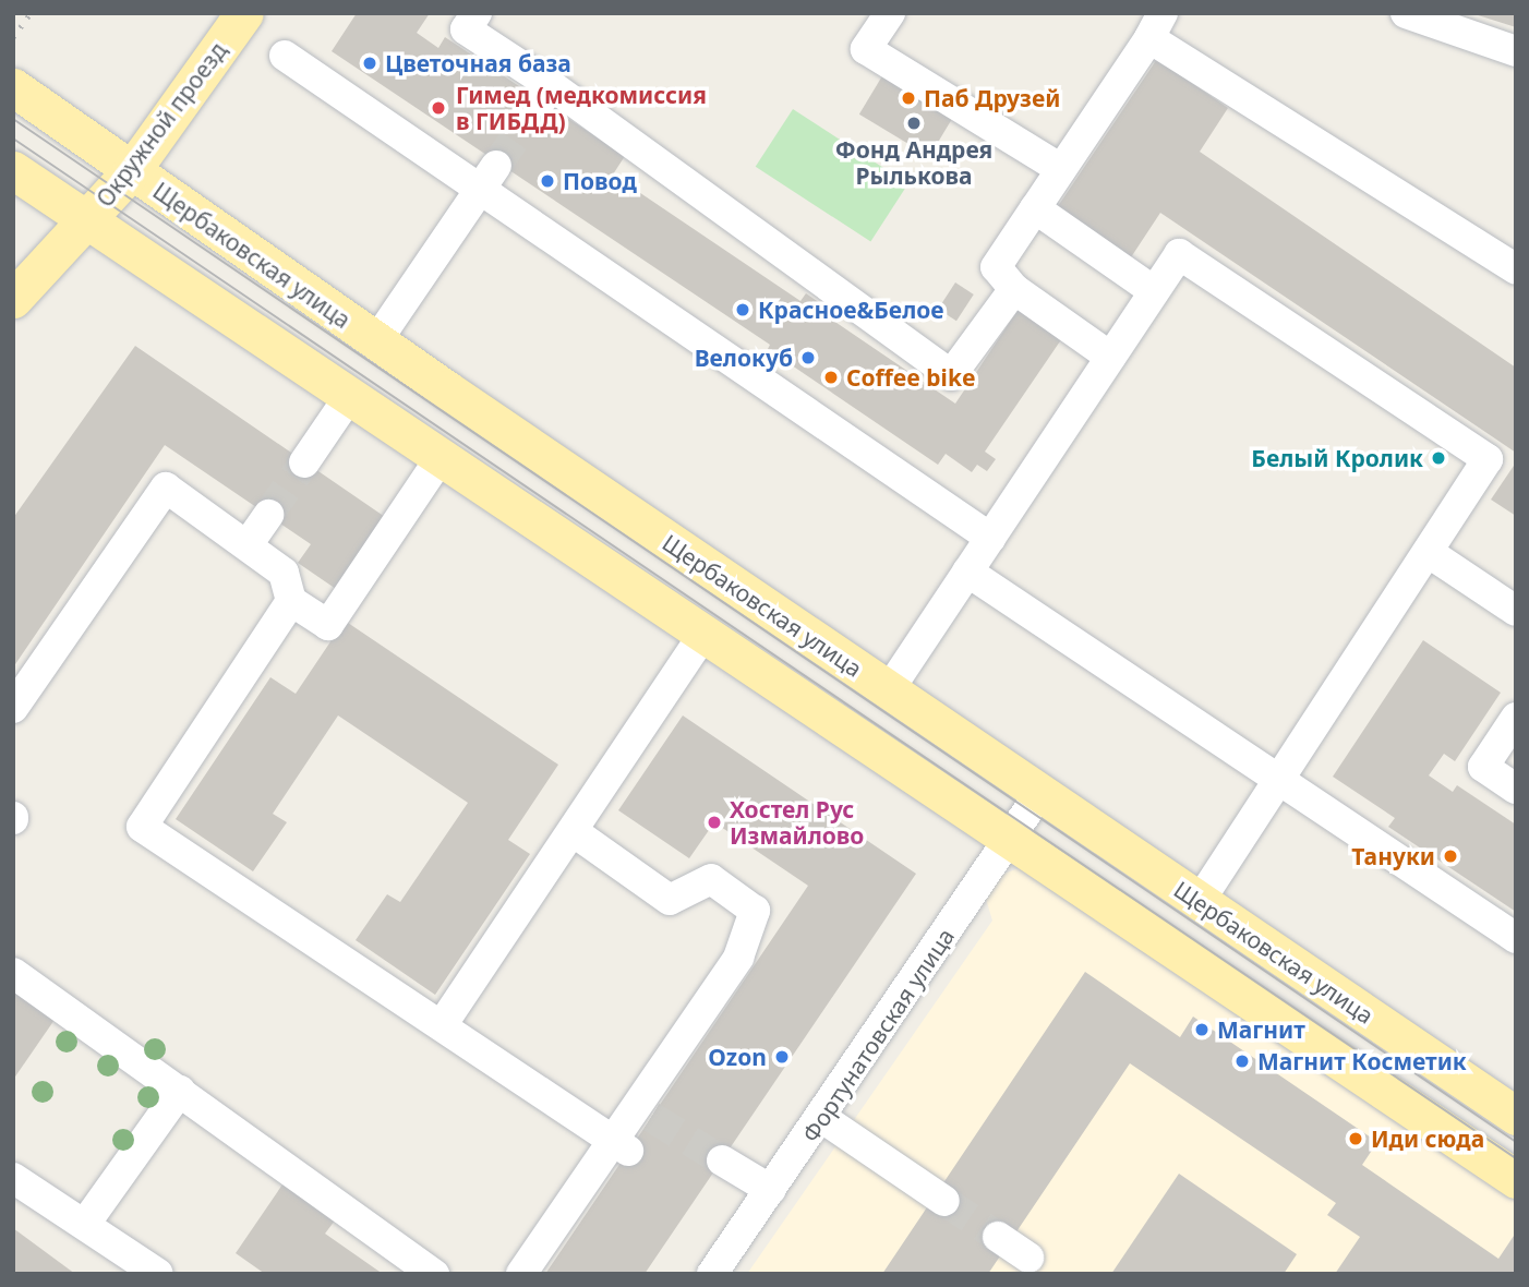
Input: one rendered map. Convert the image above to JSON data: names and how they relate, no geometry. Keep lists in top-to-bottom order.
{
  "streets": {
    "main road": ["Окружной проезд", "Щербаковская улица"],
    "street": ["Фортунатовская улица"]
  },
  "crossings": [
    ["Окружной проезд", "Щербаковская улица"],
    ["Щербаковская улица", "Фортунатовская улица"]
  ],
  "places": [
    "Цветочная база",
    "Паб Друзей",
    "Гимед (медкомиссия в ГИБДД)",
    "Фонд Андрея Рылькова",
    "Повод",
    "Красное&Белое",
    "Велокуб",
    "Coffee bike",
    "Белый Кролик",
    "Хостел Рус Измайлово",
    "Тануки",
    "Магнит",
    "Ozon",
    "Магнит Косметик",
    "Иди сюда"
  ]
}
